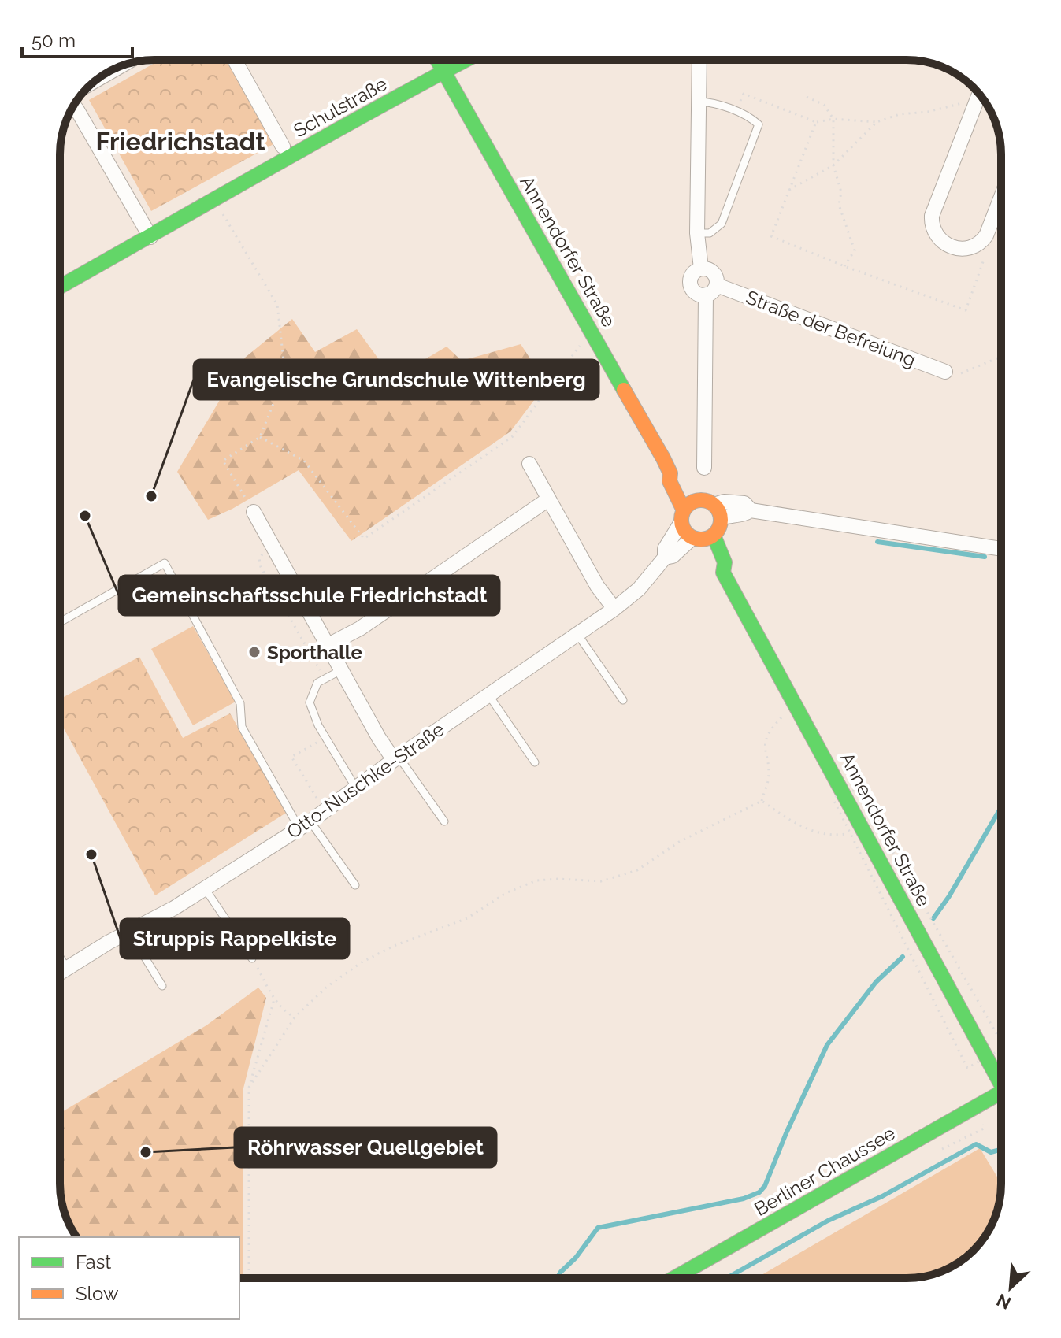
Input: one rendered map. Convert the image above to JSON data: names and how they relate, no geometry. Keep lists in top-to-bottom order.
{
  "streets": {
    "main road": ["Schulstraße", "Annendorfer Straße", "Berliner Chaussee"],
    "street": ["Straße der Befreiung", "Otto-Nuschke-Straße"]
  },
  "crossings": [
    ["Schulstraße", "Annendorfer Straße"],
    ["Annendorfer Straße", "Otto-Nuschke-Straße"]
  ],
  "districts": ["Friedrichstadt"],
  "places": [
    "Evangelische Grundschule Wittenberg",
    "Gemeinschaftsschule Friedrichstadt",
    "Sporthalle",
    "Struppis Rappelkiste",
    "Röhrwasser Quellgebiet"
  ],
  "legend": ["Fast", "Slow"],
  "scale_bar": "50 m",
  "north": "bottom left"
}
